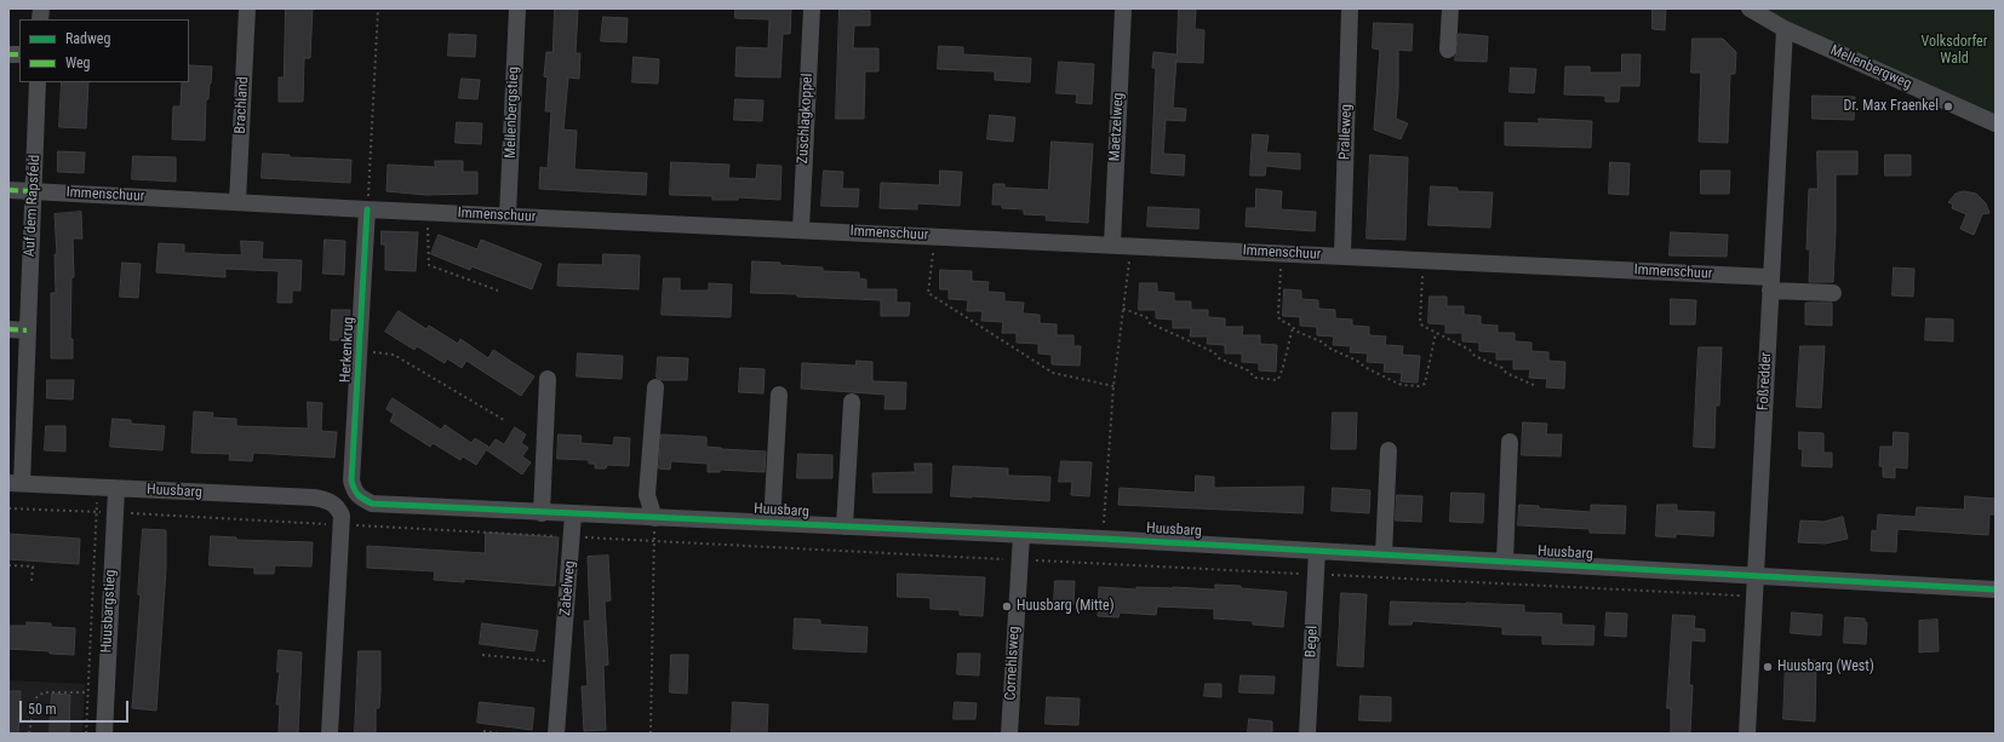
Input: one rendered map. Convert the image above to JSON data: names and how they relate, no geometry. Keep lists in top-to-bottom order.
{
  "streets": {
    "street": [
      "Mellenbergweg",
      "Brachland",
      "Mellenbergstieg",
      "Zuschlagkoppel",
      "Maetzelweg",
      "Pralleweg",
      "Immenschuur",
      "Auf dem Rapsfeld",
      "Herkenkrug",
      "Foßredder",
      "Huusbarg",
      "Zabelweg",
      "Huusbargstieg",
      "Begel",
      "Cornehlsweg"
    ]
  },
  "crossings": [
    ["Mellenbergweg", "Foßredder"],
    ["Brachland", "Immenschuur"],
    ["Mellenbergstieg", "Immenschuur"],
    ["Zuschlagkoppel", "Immenschuur"],
    ["Maetzelweg", "Immenschuur"],
    ["Pralleweg", "Immenschuur"],
    ["Immenschuur", "Auf dem Rapsfeld"],
    ["Immenschuur", "Herkenkrug"],
    ["Immenschuur", "Foßredder"],
    ["Auf dem Rapsfeld", "Huusbarg"],
    ["Herkenkrug", "Huusbarg"],
    ["Foßredder", "Huusbarg"],
    ["Huusbarg", "Zabelweg"],
    ["Huusbarg", "Huusbargstieg"],
    ["Huusbarg", "Begel"],
    ["Huusbarg", "Cornehlsweg"]
  ],
  "parks": ["Volksdorfer Wald"],
  "places": ["Dr. Max Fraenkel", "Huusbarg (Mitte)", "Huusbarg (West)"],
  "legend": ["Radweg", "Weg"],
  "scale_bar": "50 m"
}
